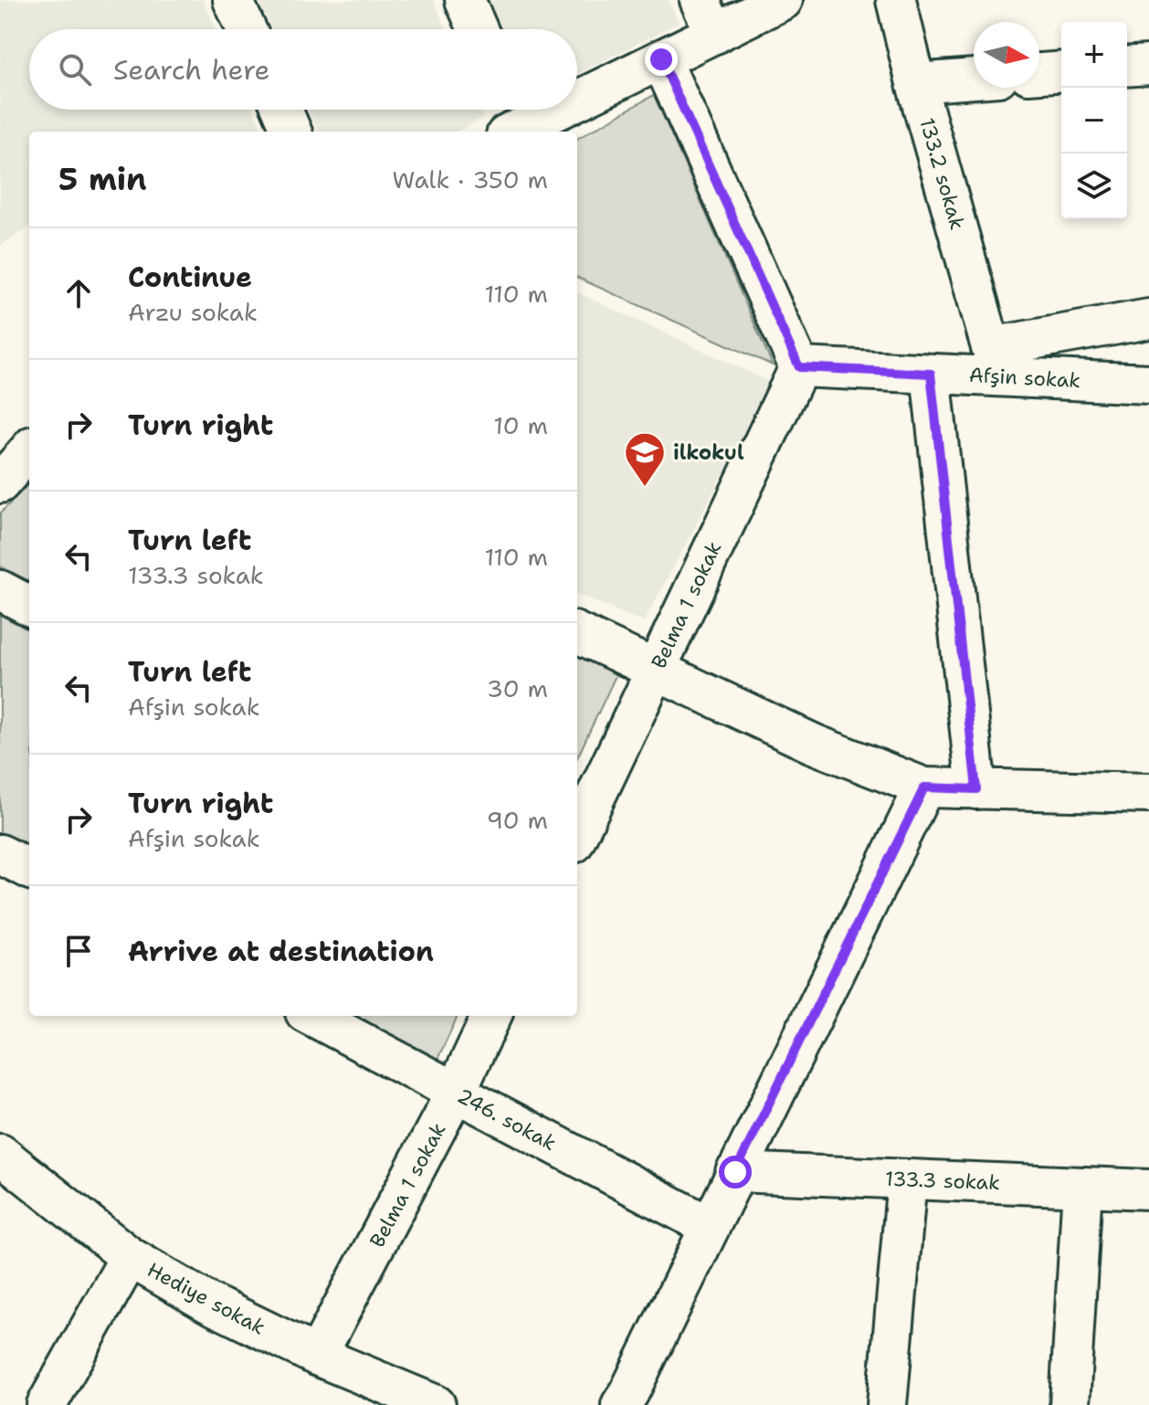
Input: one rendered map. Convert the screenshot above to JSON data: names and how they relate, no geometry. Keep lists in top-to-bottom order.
{
  "streets": {
    "street": [
      "133.2 sokak",
      "Afşin sokak",
      "Belma 1 sokak",
      "246. sokak",
      "133.3 sokak",
      "Hediye sokak"
    ]
  },
  "crossings": [
    ["133.2 sokak", "Afşin sokak"],
    ["Afşin sokak", "Belma 1 sokak"],
    ["Belma 1 sokak", "246. sokak"],
    ["Belma 1 sokak", "Hediye sokak"]
  ],
  "places": {
    "school or university": ["ilkokul"]
  },
  "north": "right",
  "page": {
    "map_buttons": ["+", "−"],
    "search": "Search here",
    "heading": ["5 min", "Walk · 350 m"],
    "list": [
      ["Continue", "Arzu sokak", "110 m"],
      ["Turn right", "10 m"],
      ["Turn left", "133.3 sokak", "110 m"],
      ["Turn left", "Afşin sokak", "30 m"],
      ["Turn right", "Afşin sokak", "90 m"],
      "Arrive at destination"
    ]
  }
}
